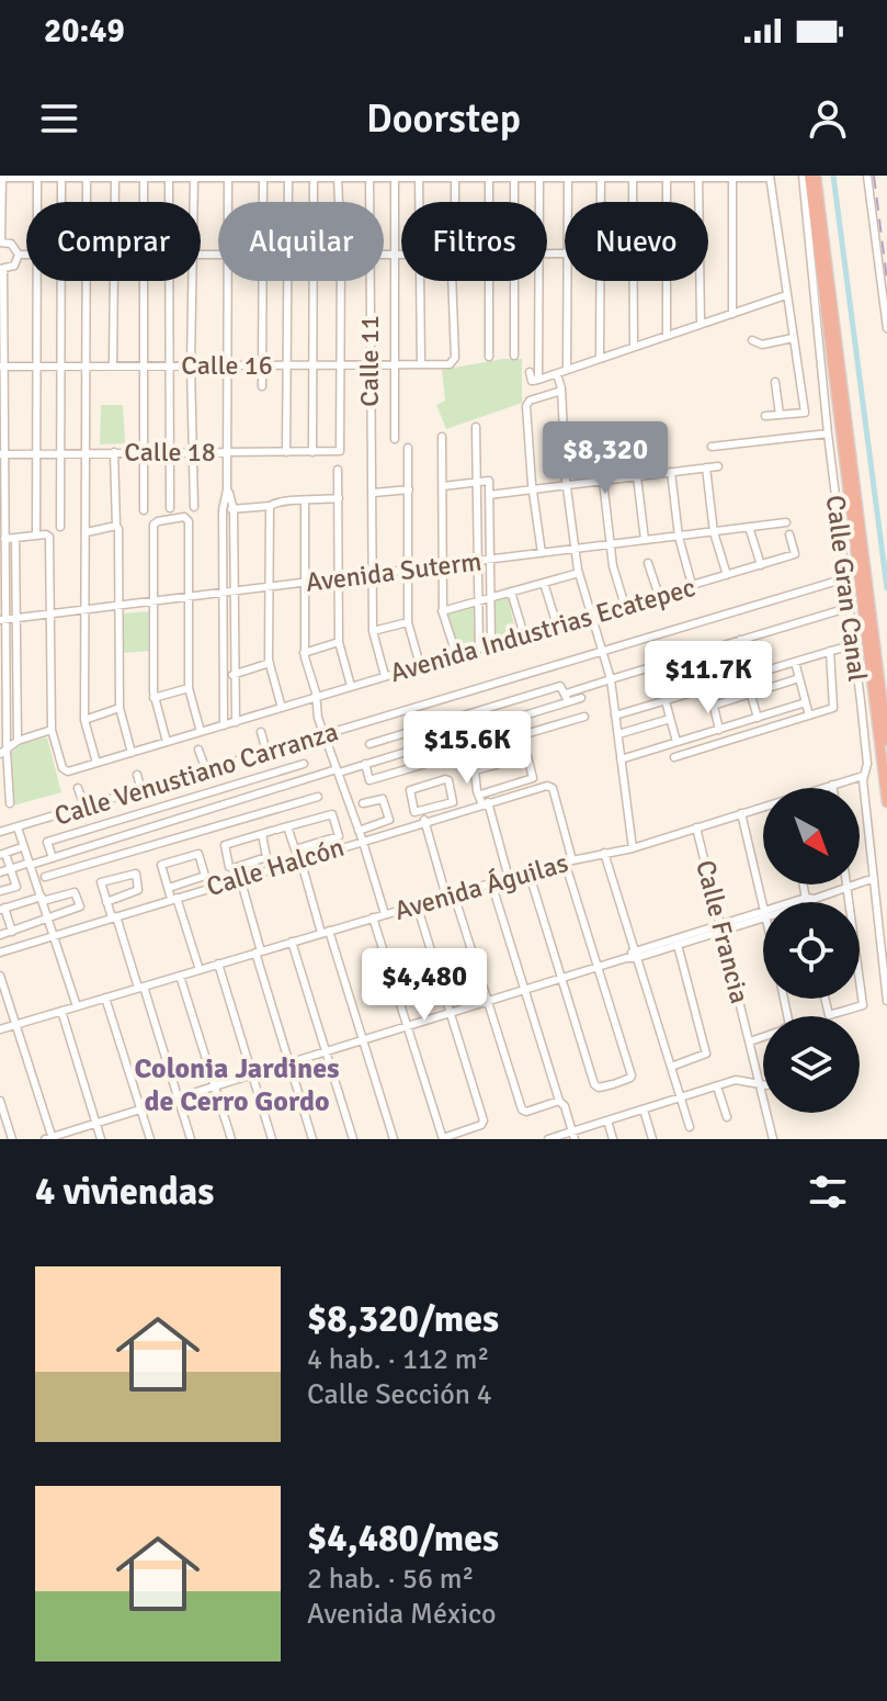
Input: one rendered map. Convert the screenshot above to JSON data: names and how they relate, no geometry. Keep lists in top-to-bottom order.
{
  "streets": {
    "street": [
      "Calle 11",
      "Calle 16",
      "Calle 18",
      "Avenida Suterm",
      "Calle Gran Canal",
      "Avenida Industrias Ecatepec",
      "Calle Venustiano Carranza",
      "Calle Halcón",
      "Avenida Águilas",
      "Calle Francia"
    ]
  },
  "crossings": [
    ["Calle 11", "Calle 16"],
    ["Calle 11", "Avenida Suterm"],
    ["Calle 11", "Avenida Industrias Ecatepec"],
    ["Calle 16", "Calle 18"],
    ["Calle Gran Canal", "Calle Venustiano Carranza"],
    ["Calle Gran Canal", "Avenida Águilas"],
    ["Calle Halcón", "Avenida Águilas"],
    ["Avenida Águilas", "Calle Francia"]
  ],
  "districts": ["Colonia Jardines de Cerro Gordo"],
  "north": "bottom right",
  "page": {
    "status": "20:49",
    "header": "Doorstep",
    "chip": [
      "Comprar",
      "Alquilar",
      "Filtros",
      "Nuevo"
    ],
    "price": [
      "$8,320",
      "$11.7K",
      "$15.6K",
      "$4,480"
    ],
    "heading": "4 viviendas",
    "list": [
      {
        "name": "$8,320/mes",
        "note": "4 hab. · 112 m² · Calle Sección 4"
      },
      {
        "name": "$4,480/mes",
        "note": "2 hab. · 56 m² · Avenida México"
      }
    ]
  }
}
